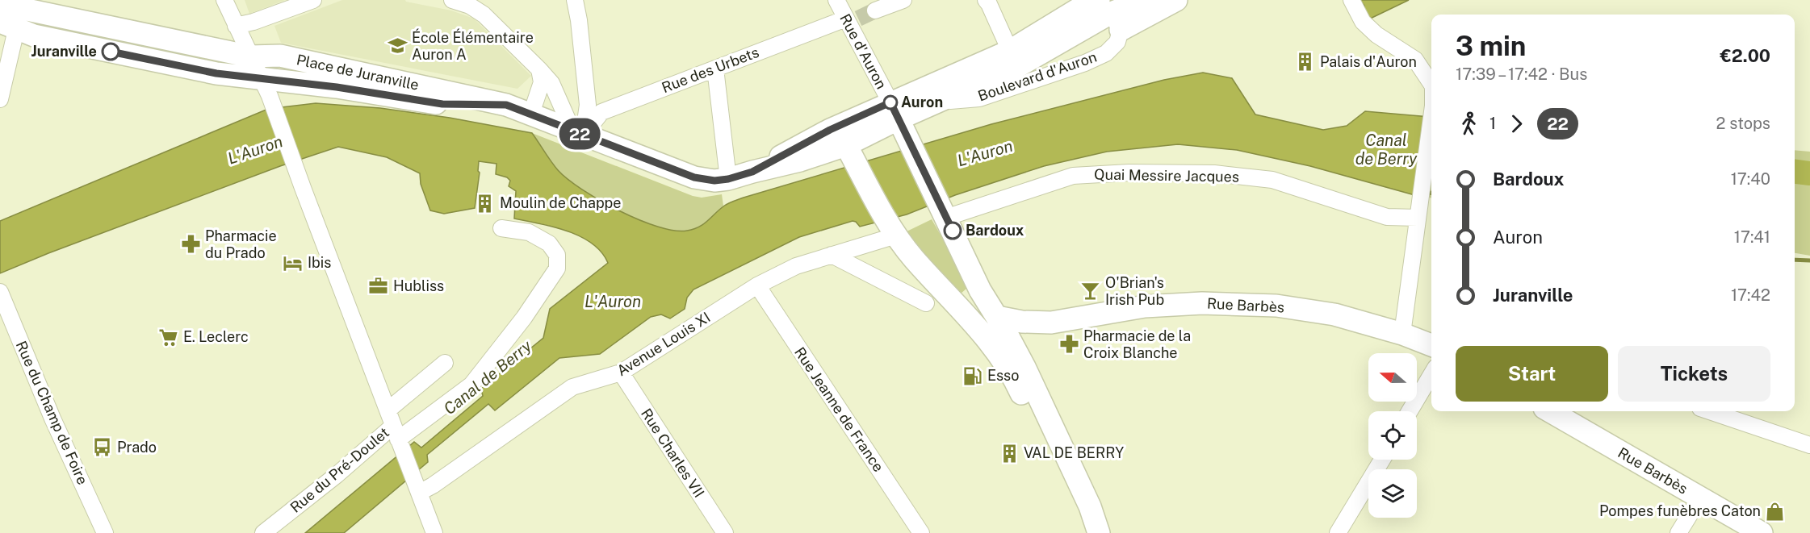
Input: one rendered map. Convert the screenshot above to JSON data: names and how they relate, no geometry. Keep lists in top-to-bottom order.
{
  "streets": {
    "main road": ["Place de Juranville", "Boulevard d'Auron", "Rue Barbès"],
    "street": [
      "Rue d'Auron",
      "Rue des Urbets",
      "Quai Messire Jacques",
      "Avenue Louis XI",
      "Rue Jeanne de France",
      "Rue du Champ de Foire",
      "Rue Charles VII",
      "Rue du Pré-Doulet"
    ]
  },
  "crossings": [
    ["Rue d'Auron", "Rue des Urbets"],
    ["Rue d'Auron", "Boulevard d'Auron"],
    ["Rue des Urbets", "Boulevard d'Auron"],
    ["Place de Juranville", "Boulevard d'Auron"],
    ["Avenue Louis XI", "Rue Jeanne de France"],
    ["Avenue Louis XI", "Rue Charles VII"]
  ],
  "water": ["Canal de Berry", "L'Auron"],
  "places": {
    "school or university": ["École Élémentaire Auron A"],
    "other": ["Juranville", "Auron", "Bardoux"],
    "building": ["Palais d'Auron", "Moulin de Chappe", "VAL DE BERRY"],
    "pharmacy": ["Pharmacie du Prado", "Pharmacie de la Croix Blanche"],
    "hotel": ["Ibis"],
    "office": ["Hubliss"],
    "bar": ["O'Brian's Irish Pub"],
    "supermarket": ["E. Leclerc"],
    "fuel station": ["Esso"],
    "bus stop": ["Prado"],
    "shop": ["Pompes funèbres Caton"]
  },
  "lines": ["bus line 22"],
  "north": "left",
  "page": {
    "on_map": "22",
    "heading": ["3 min", "17:39 – 17:42 · Bus", "€2.00"],
    "legs": ["1", "22", "2 stops"],
    "list": [
      {
        "name": "Bardoux",
        "value": "17:40"
      },
      {
        "name": "Auron",
        "value": "17:41"
      },
      {
        "name": "Juranville",
        "value": "17:42"
      }
    ],
    "buttons": ["Start", "Tickets"]
  }
}
